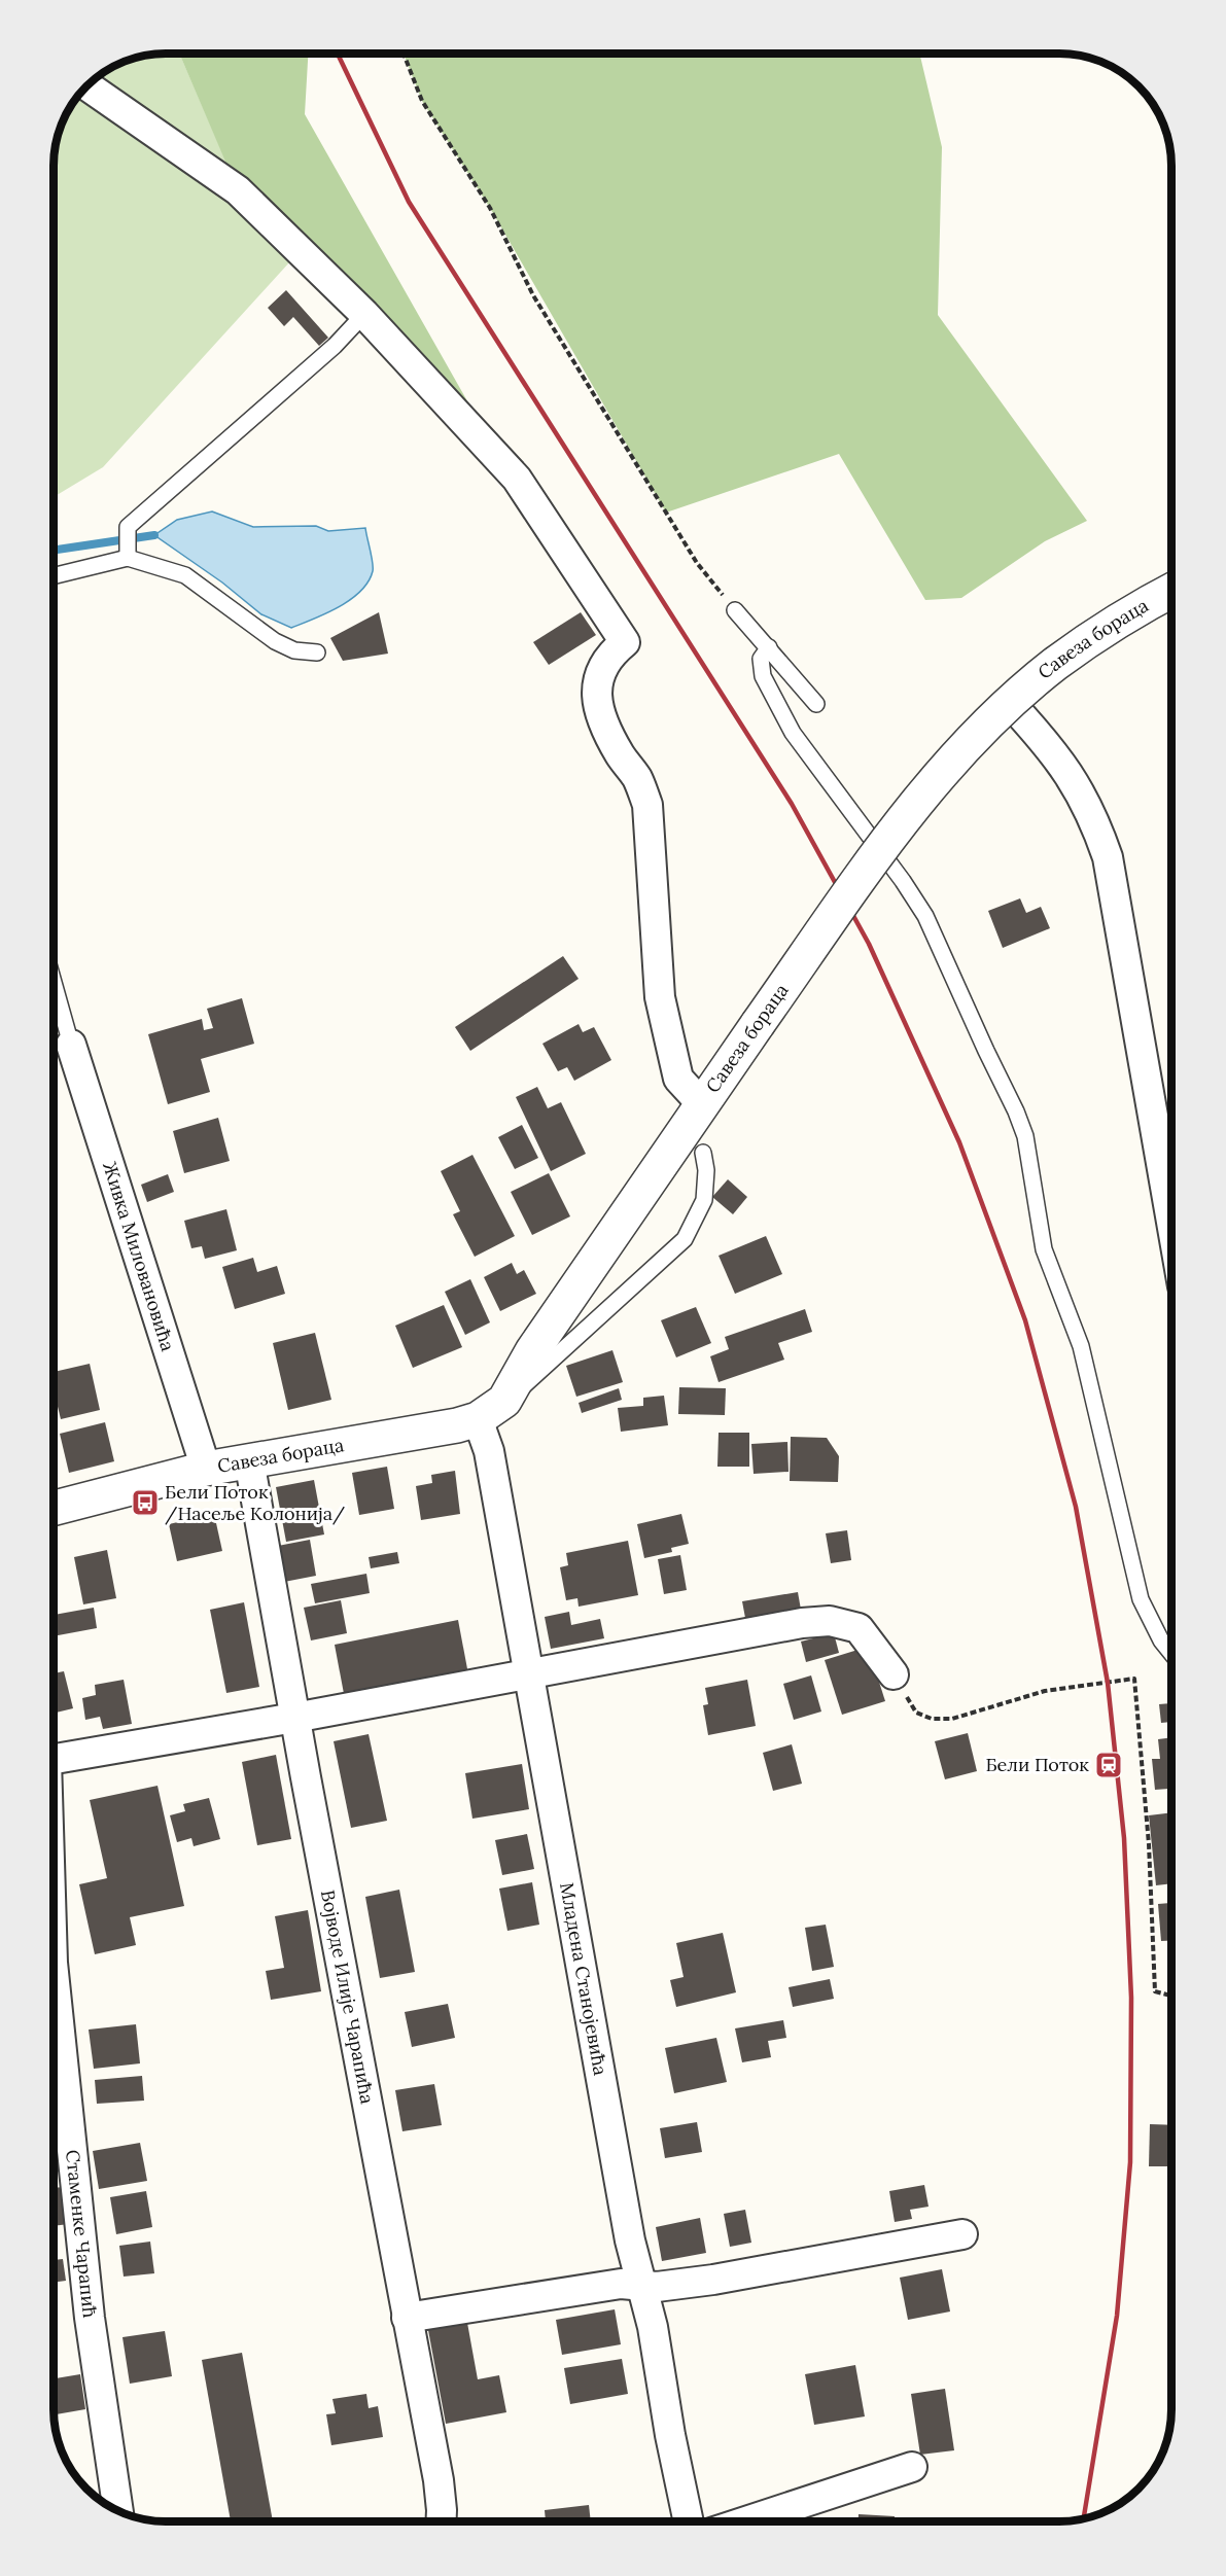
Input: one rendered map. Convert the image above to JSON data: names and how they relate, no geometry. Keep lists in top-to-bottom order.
{
  "streets": {
    "street": [
      "Савеза бораца",
      "Живка Миловановића",
      "Младена Станојевића",
      "Војводе Илије Чарапића",
      "Стаменке Чарапић"
    ]
  },
  "crossings": [
    ["Савеза бораца", "Живка Миловановића"],
    ["Савеза бораца", "Младена Станојевића"],
    ["Савеза бораца", "Војводе Илије Чарапића"]
  ],
  "places": {
    "bus stop": ["Бели Поток /Насеље Колонија/"],
    "station": ["Бели Поток"]
  }
}
